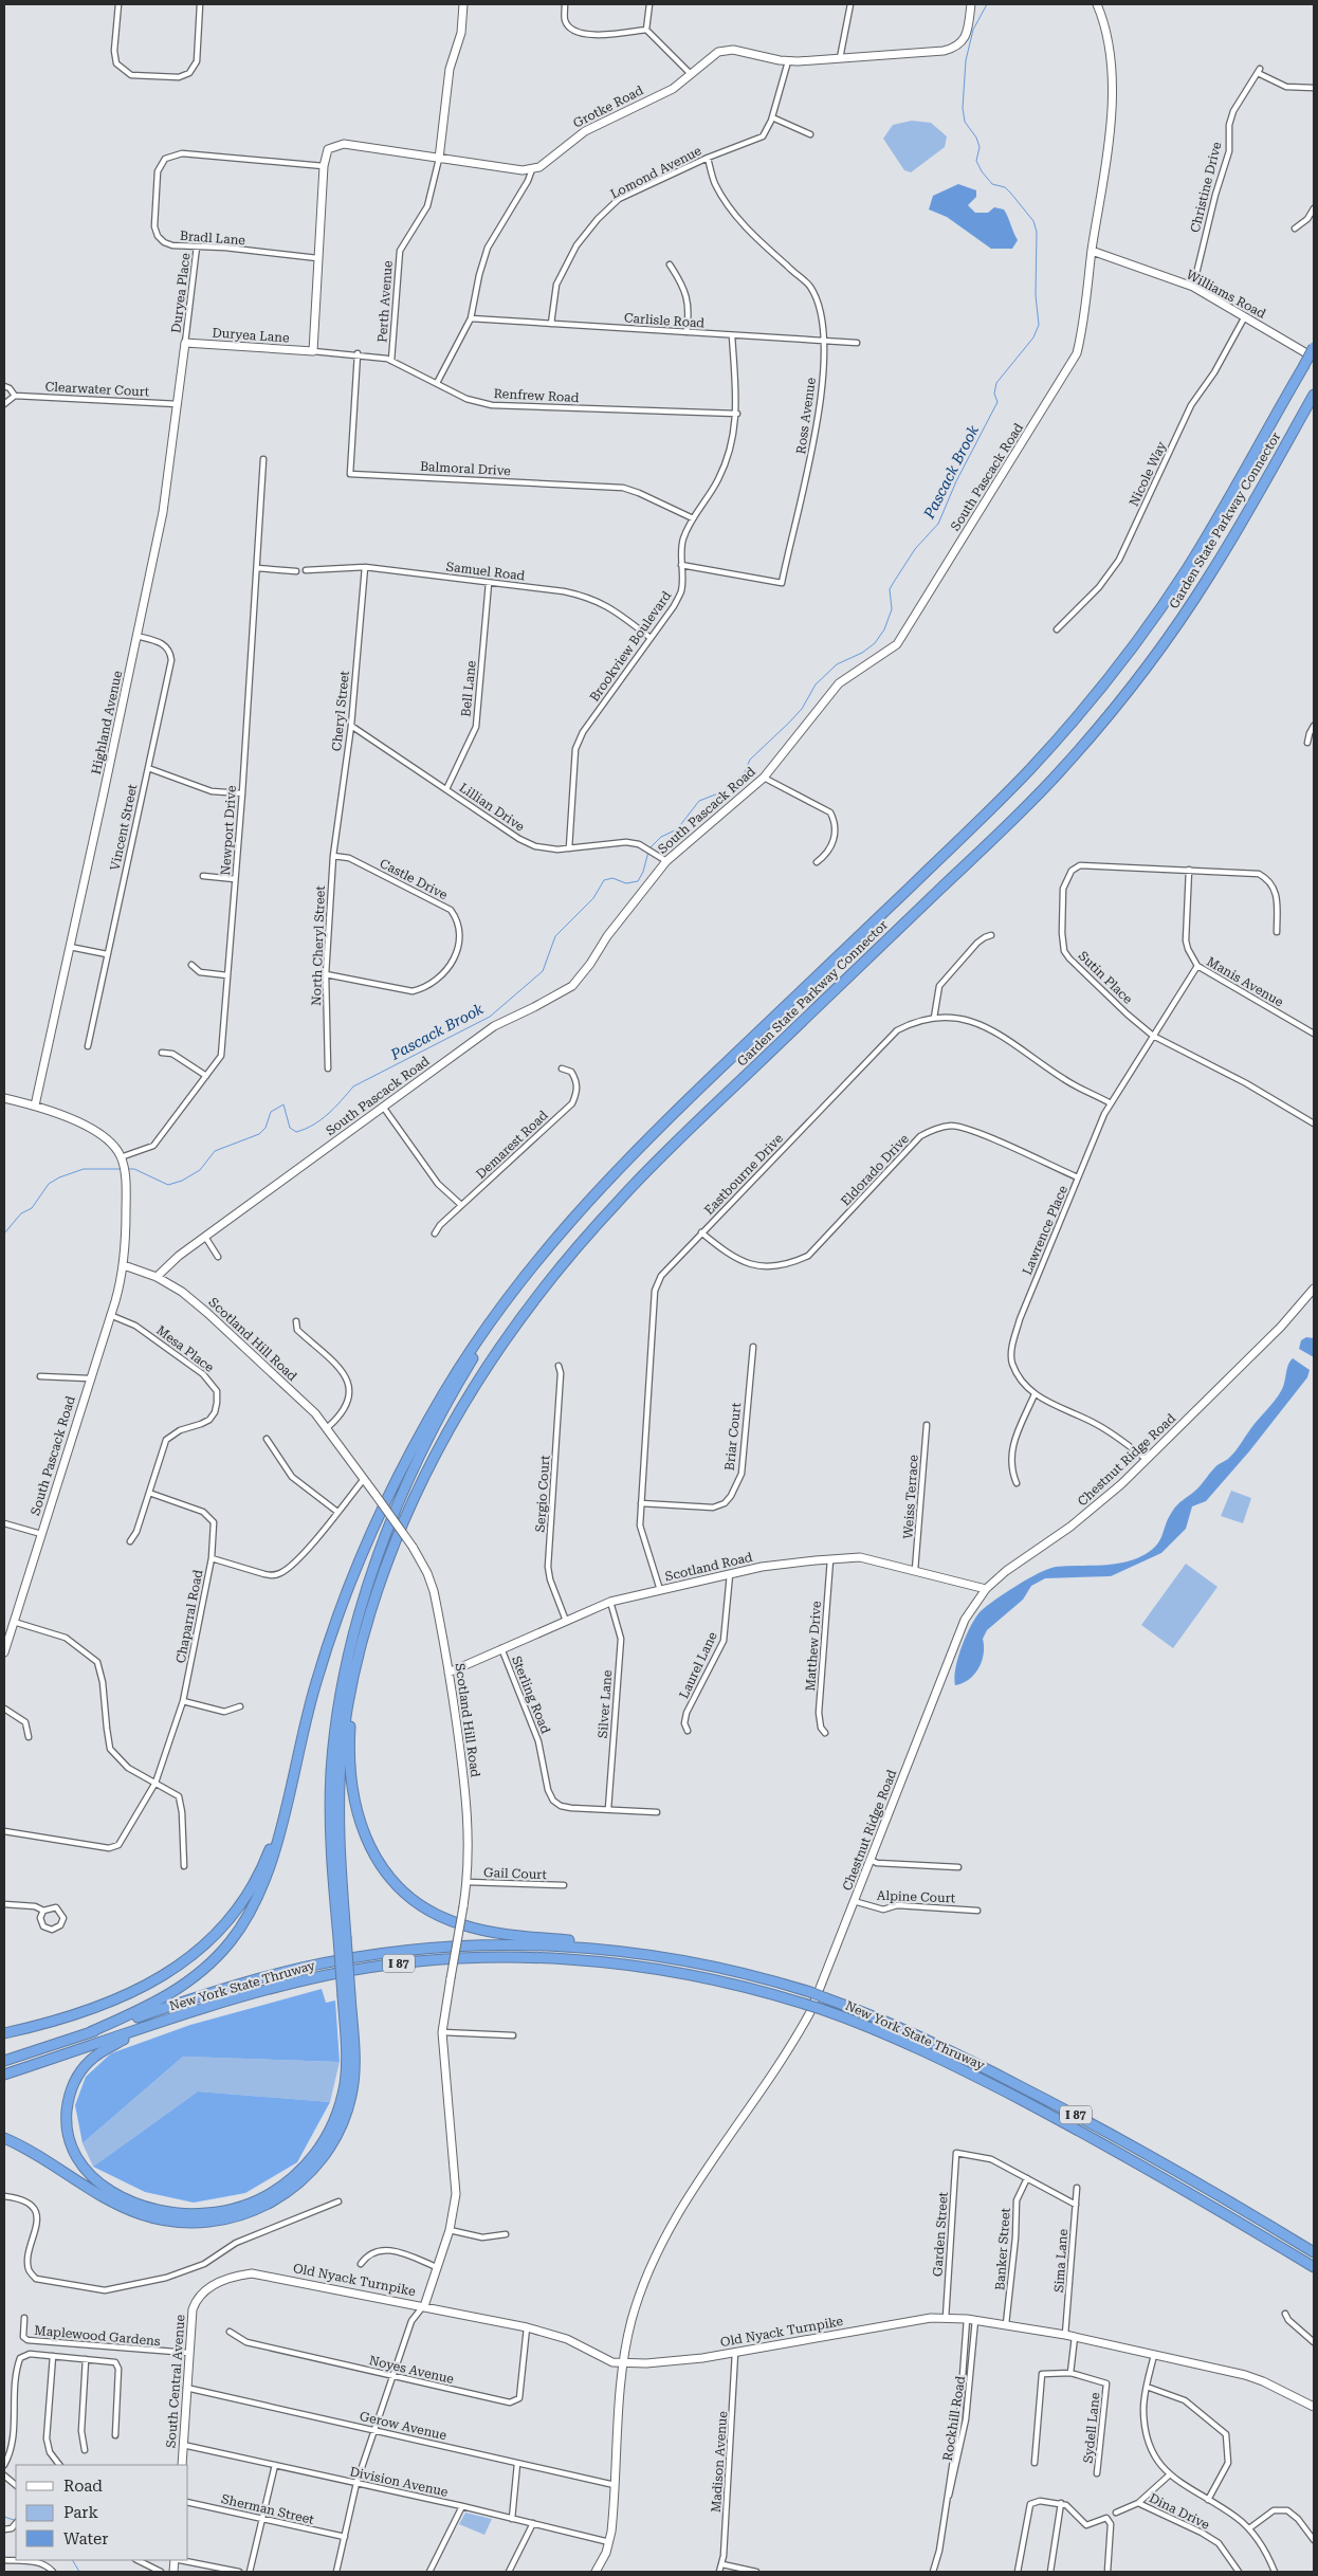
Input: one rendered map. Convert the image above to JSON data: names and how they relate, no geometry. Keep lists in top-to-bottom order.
{
  "streets": {
    "highway": ["Garden State Parkway Connector", "I 87", "New York State Thruway"],
    "street": [
      "Grotke Road",
      "Lomond Avenue",
      "Christine Drive",
      "Bradl Lane",
      "Duryea Place",
      "Williams Road",
      "Perth Avenue",
      "Carlisle Road",
      "Duryea Lane",
      "Clearwater Court",
      "Renfrew Road",
      "Ross Avenue",
      "Balmoral Drive",
      "Nicole Way",
      "South Pascack Road",
      "Samuel Road",
      "Brookview Boulevard",
      "Bell Lane",
      "Cheryl Street",
      "Highland Avenue",
      "Lillian Drive",
      "Vincent Street",
      "Newport Drive",
      "Castle Drive",
      "North Cheryl Street",
      "Sutin Place",
      "Manis Avenue",
      "Demarest Road",
      "Eldorado Drive",
      "Eastbourne Drive",
      "Lawrence Place",
      "Scotland Hill Road",
      "Mesa Place",
      "Briar Court",
      "Chestnut Ridge Road",
      "Sergio Court",
      "Weiss Terrace",
      "Scotland Road",
      "Chaparral Road",
      "Matthew Drive",
      "Laurel Lane",
      "Sterling Road",
      "Silver Lane",
      "Gail Court",
      "Alpine Court",
      "Garden Street",
      "Banker Street",
      "Sima Lane",
      "Old Nyack Turnpike",
      "Maplewood Gardens",
      "Noyes Avenue",
      "South Central Avenue",
      "Rockhill Road",
      "Gerow Avenue",
      "Sydell Lane",
      "Madison Avenue",
      "Division Avenue",
      "Sherman Street",
      "Dina Drive"
    ]
  },
  "crossings": [
    ["Grotke Road", "Lomond Avenue"],
    ["Lomond Avenue", "Carlisle Road"],
    ["Lomond Avenue", "Ross Avenue"],
    ["Christine Drive", "Williams Road"],
    ["Bradl Lane", "Duryea Place"],
    ["Duryea Place", "Duryea Lane"],
    ["Duryea Place", "Highland Avenue"],
    ["Williams Road", "Nicole Way"],
    ["Williams Road", "South Pascack Road"],
    ["Perth Avenue", "Renfrew Road"],
    ["Carlisle Road", "Ross Avenue"],
    ["Carlisle Road", "Brookview Boulevard"],
    ["Duryea Lane", "Renfrew Road"],
    ["Duryea Lane", "Highland Avenue"],
    ["Clearwater Court", "Highland Avenue"],
    ["Renfrew Road", "Balmoral Drive"],
    ["Renfrew Road", "Brookview Boulevard"],
    ["Ross Avenue", "Brookview Boulevard"],
    ["Balmoral Drive", "Brookview Boulevard"],
    ["South Pascack Road", "Lillian Drive"],
    ["South Pascack Road", "Newport Drive"],
    ["South Pascack Road", "Scotland Hill Road"],
    ["South Pascack Road", "Mesa Place"],
    ["Samuel Road", "Brookview Boulevard"],
    ["Samuel Road", "Bell Lane"],
    ["Samuel Road", "Cheryl Street"],
    ["Brookview Boulevard", "Lillian Drive"],
    ["Bell Lane", "Lillian Drive"],
    ["Cheryl Street", "Lillian Drive"],
    ["Cheryl Street", "Castle Drive"],
    ["Cheryl Street", "North Cheryl Street"],
    ["Highland Avenue", "Vincent Street"],
    ["Castle Drive", "North Cheryl Street"],
    ["Sutin Place", "Manis Avenue"],
    ["Sutin Place", "Lawrence Place"],
    ["Manis Avenue", "Lawrence Place"],
    ["Eldorado Drive", "Eastbourne Drive"],
    ["Eldorado Drive", "Lawrence Place"],
    ["Eastbourne Drive", "Lawrence Place"],
    ["Eastbourne Drive", "Briar Court"],
    ["Eastbourne Drive", "Scotland Road"],
    ["Lawrence Place", "Chestnut Ridge Road"],
    ["Scotland Hill Road", "Scotland Road"],
    ["Scotland Hill Road", "Gail Court"],
    ["Scotland Hill Road", "Old Nyack Turnpike"],
    ["Mesa Place", "Chaparral Road"],
    ["Chestnut Ridge Road", "Scotland Road"],
    ["Chestnut Ridge Road", "Alpine Court"],
    ["Chestnut Ridge Road", "Old Nyack Turnpike"],
    ["Chestnut Ridge Road", "Gerow Avenue"],
    ["Chestnut Ridge Road", "Division Avenue"],
    ["Sergio Court", "Scotland Road"],
    ["Weiss Terrace", "Scotland Road"],
    ["Scotland Road", "Matthew Drive"],
    ["Scotland Road", "Laurel Lane"],
    ["Scotland Road", "Sterling Road"],
    ["Scotland Road", "Silver Lane"],
    ["Sterling Road", "Silver Lane"],
    ["Garden Street", "Banker Street"],
    ["Garden Street", "Old Nyack Turnpike"],
    ["Banker Street", "Old Nyack Turnpike"],
    ["Sima Lane", "Old Nyack Turnpike"],
    ["Old Nyack Turnpike", "Noyes Avenue"],
    ["Old Nyack Turnpike", "South Central Avenue"],
    ["Old Nyack Turnpike", "Rockhill Road"],
    ["Old Nyack Turnpike", "Madison Avenue"],
    ["Maplewood Gardens", "South Central Avenue"],
    ["South Central Avenue", "Gerow Avenue"],
    ["South Central Avenue", "Division Avenue"]
  ],
  "water": ["Pascack Brook"],
  "legend": ["Road", "Park", "Water"]
}
